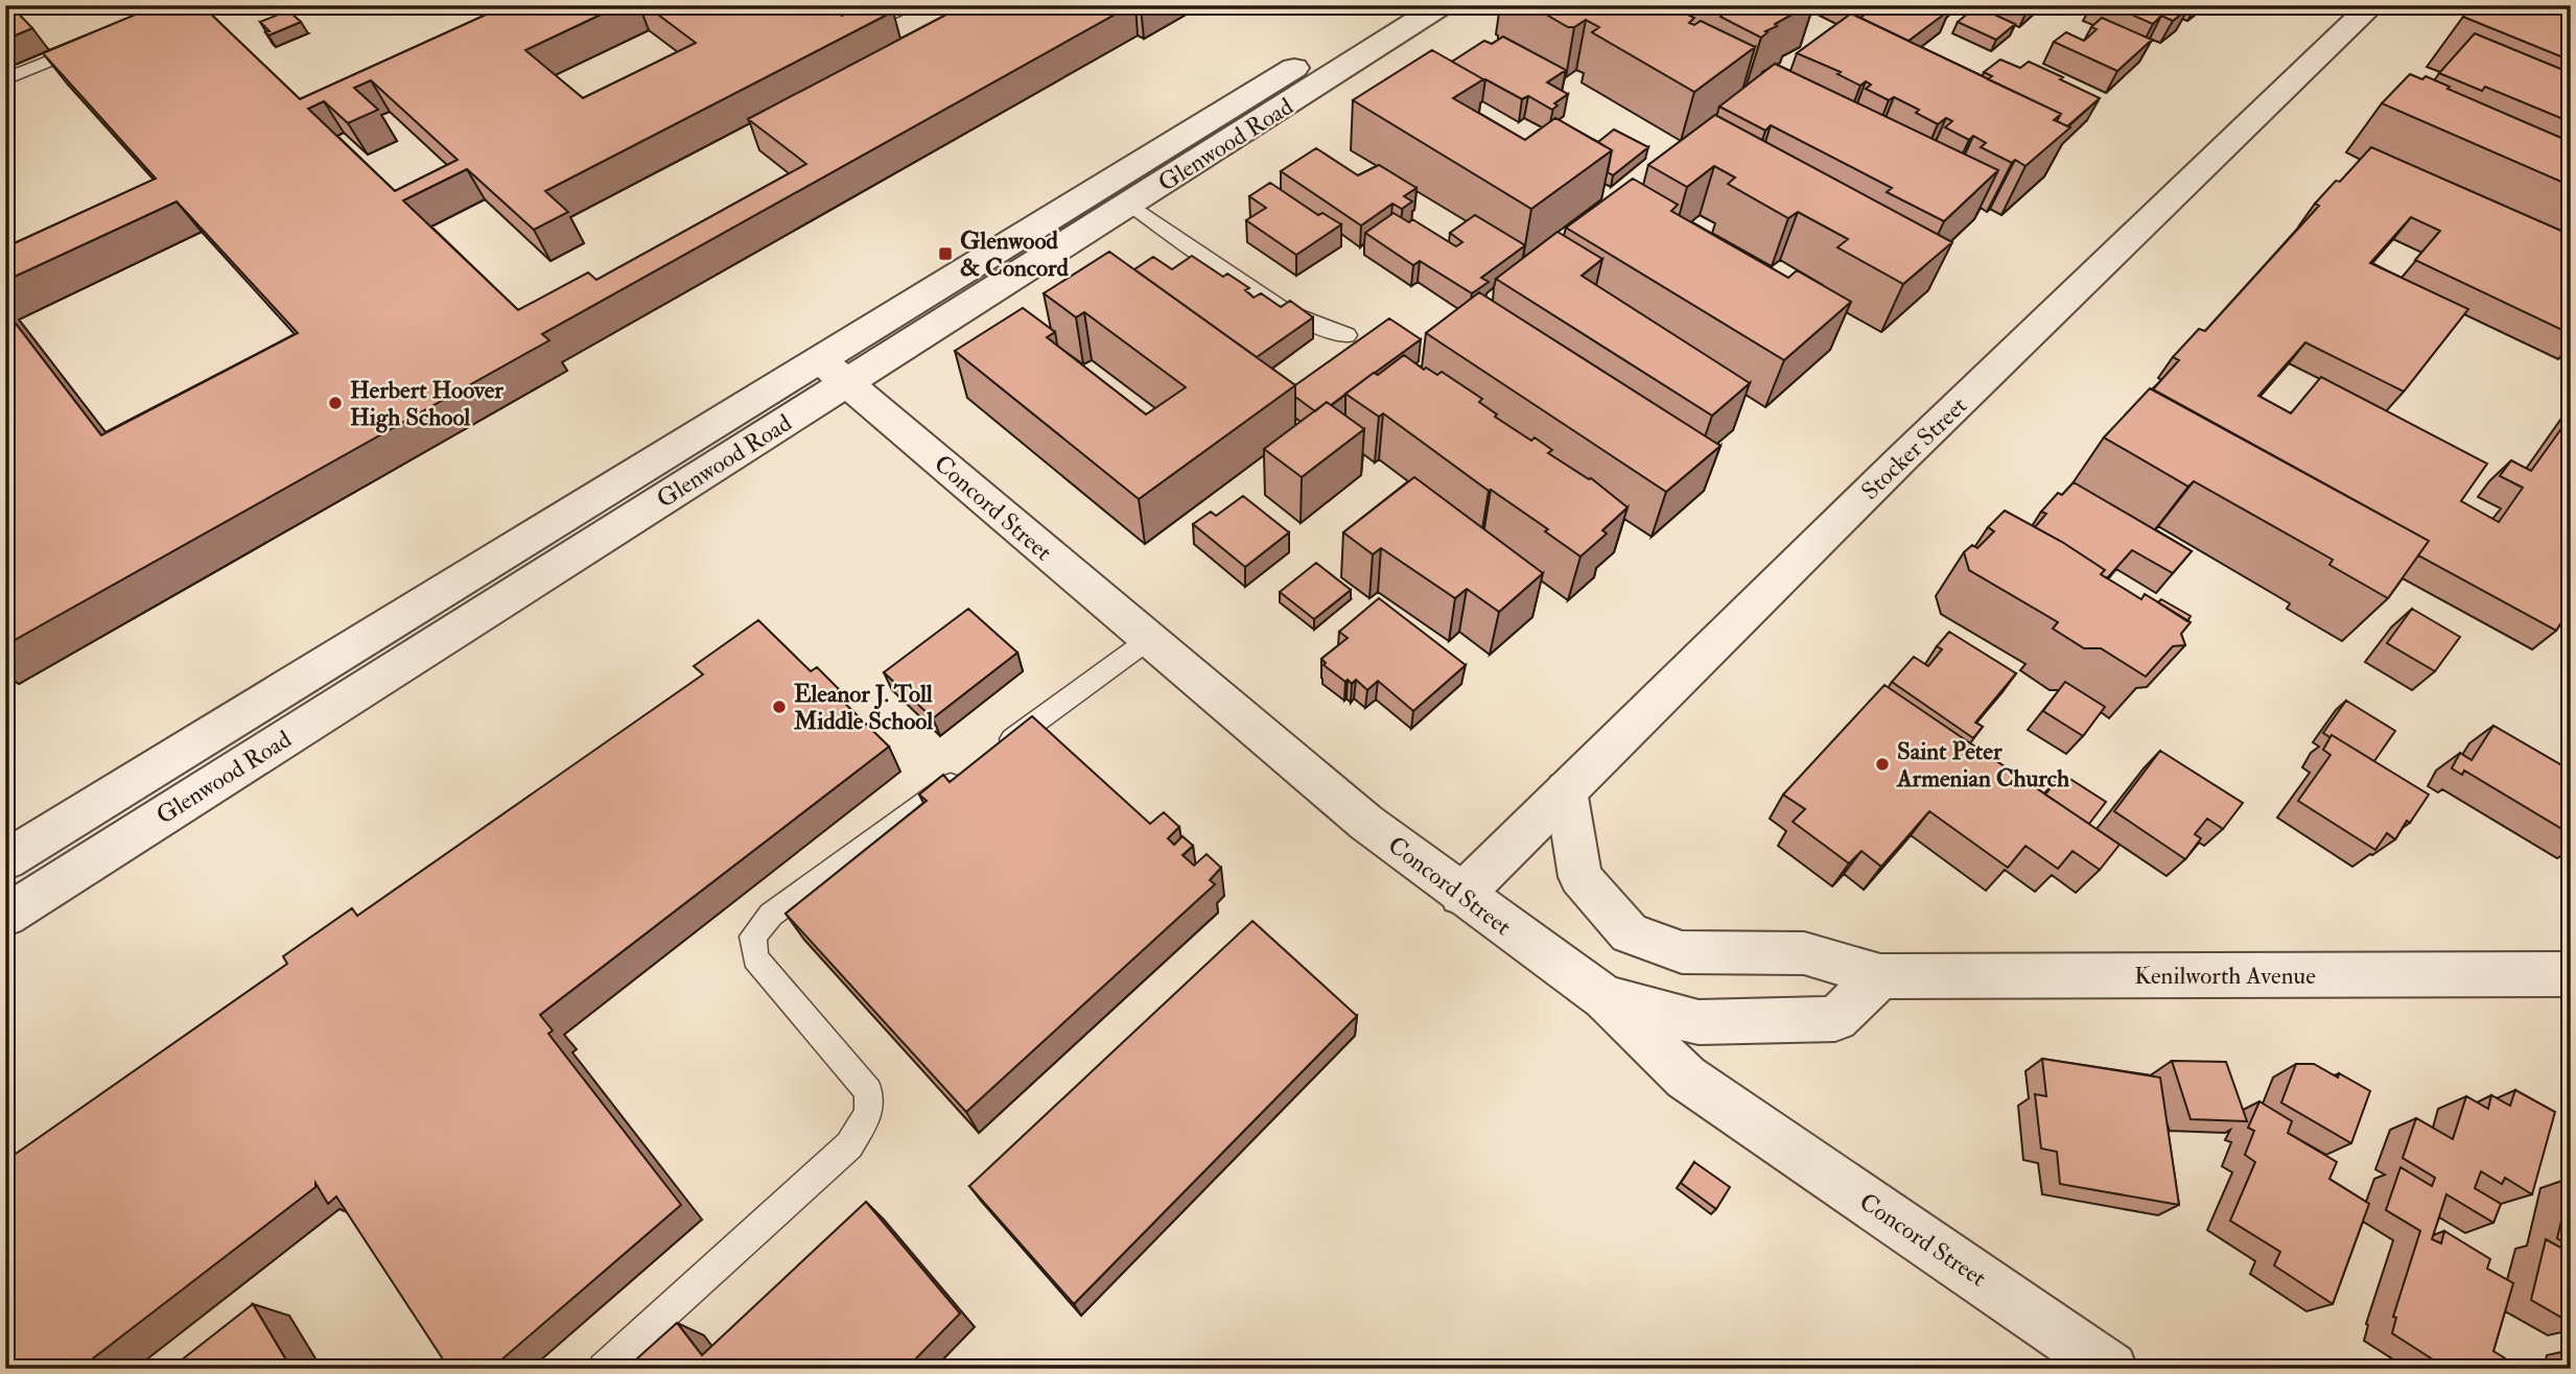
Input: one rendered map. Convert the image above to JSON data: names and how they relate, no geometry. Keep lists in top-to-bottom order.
{
  "streets": {
    "street": [
      "Glenwood Road",
      "Stocker Street",
      "Concord Street",
      "Kenilworth Avenue"
    ]
  },
  "crossings": [
    ["Glenwood Road", "Concord Street"],
    ["Stocker Street", "Concord Street"],
    ["Stocker Street", "Kenilworth Avenue"]
  ],
  "places": {
    "transit": ["Glenwood & Concord"],
    "other": ["Herbert Hoover High School", "Eleanor J. Toll Middle School", "Saint Peter Armenian Church"]
  }
}
